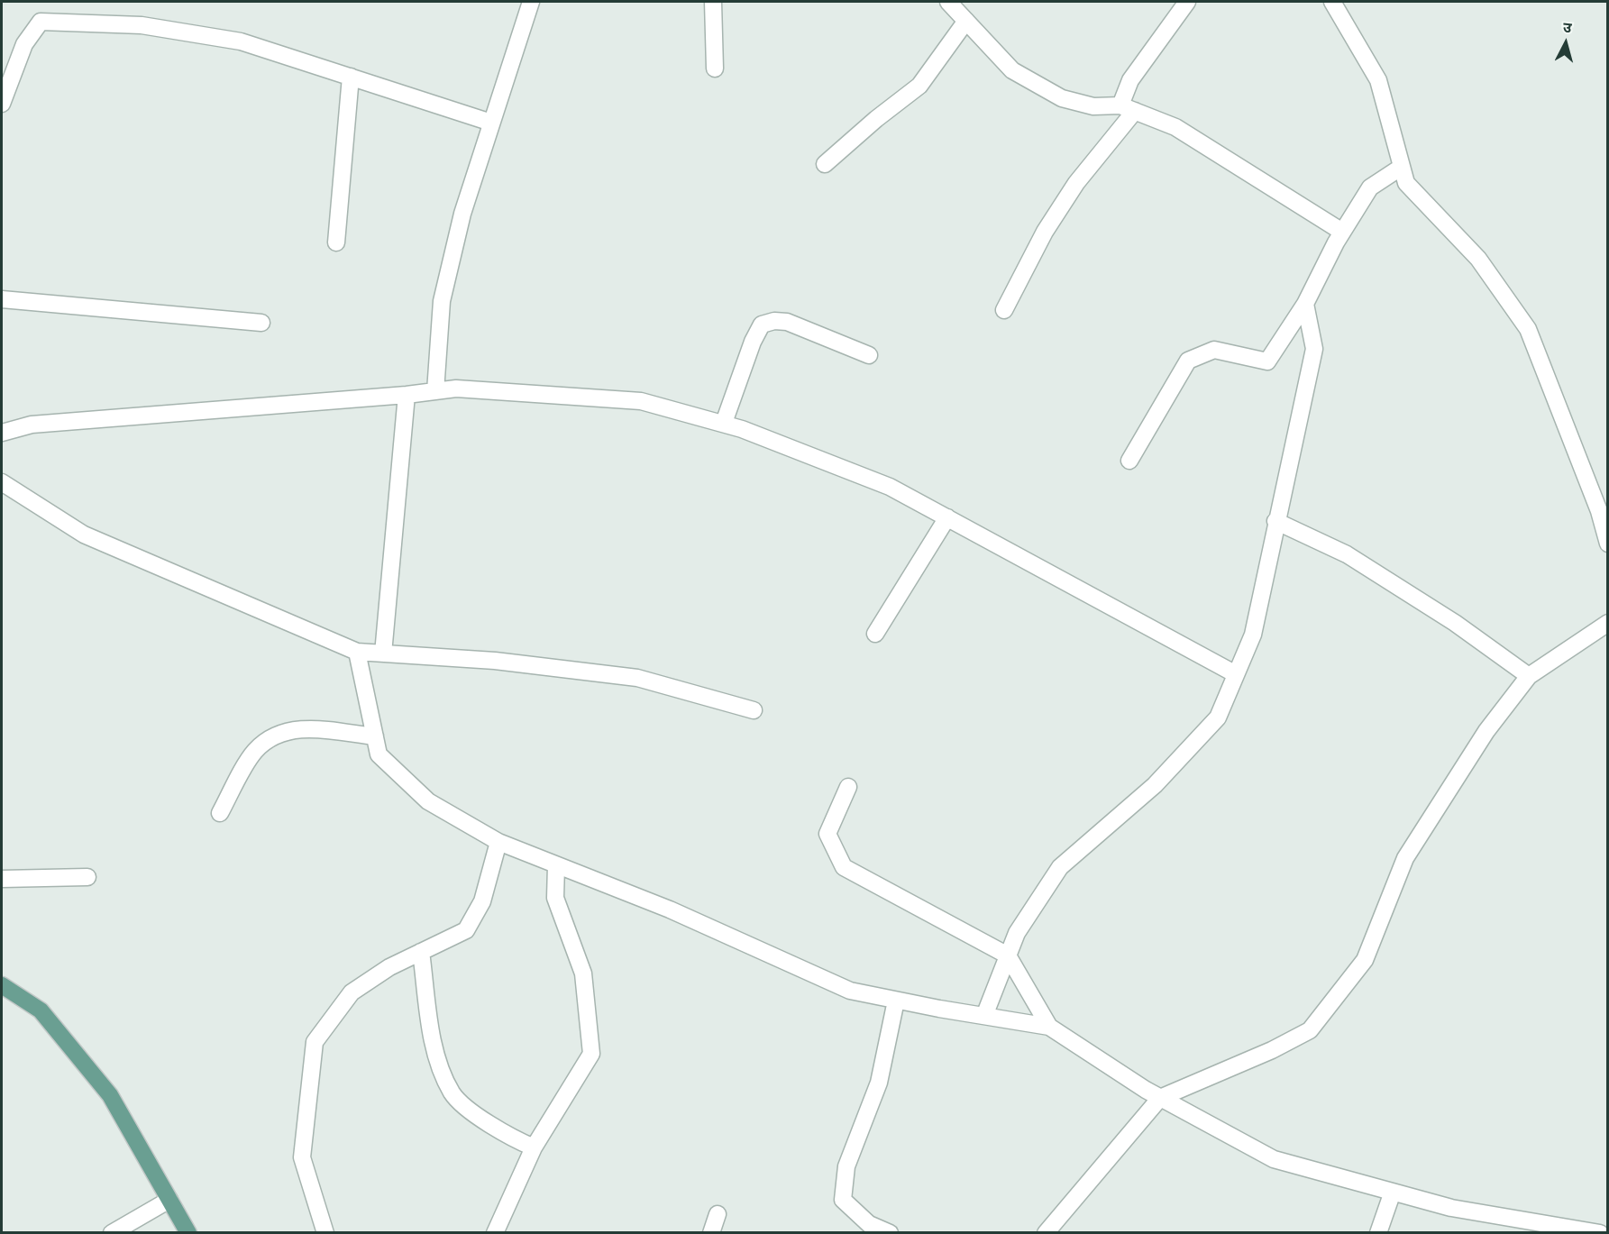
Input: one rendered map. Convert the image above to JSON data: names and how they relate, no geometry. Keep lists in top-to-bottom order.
{
  "north": "top"
}
